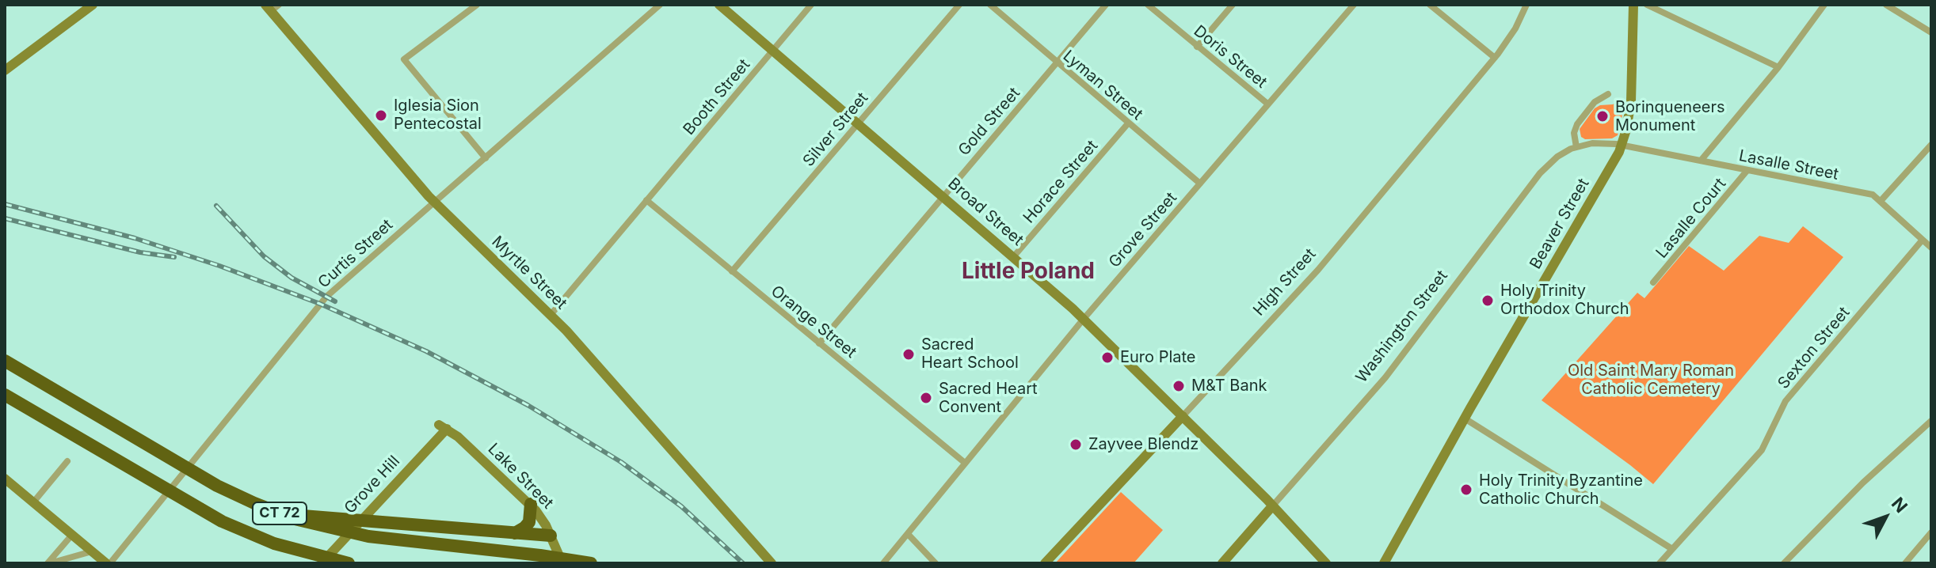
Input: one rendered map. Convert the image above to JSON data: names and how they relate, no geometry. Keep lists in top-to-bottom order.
{
  "streets": {
    "highway": ["CT 72"],
    "street": [
      "Doris Street",
      "Lyman Street",
      "Booth Street",
      "Gold Street",
      "Silver Street",
      "Lasalle Street",
      "Horace Street",
      "Broad Street",
      "Lasalle Court",
      "Beaver Street",
      "Grove Street",
      "Curtis Street",
      "Myrtle Street",
      "High Street",
      "Orange Street",
      "Washington Street",
      "Sexton Street",
      "Lake Street",
      "Grove Hill"
    ]
  },
  "crossings": [
    ["Doris Street", "Grove Street"],
    ["Lyman Street", "Gold Street"],
    ["Lyman Street", "Horace Street"],
    ["Lyman Street", "Grove Street"],
    ["Booth Street", "Broad Street"],
    ["Booth Street", "Myrtle Street"],
    ["Booth Street", "Orange Street"],
    ["Gold Street", "Broad Street"],
    ["Gold Street", "Orange Street"],
    ["Silver Street", "Broad Street"],
    ["Silver Street", "Orange Street"],
    ["Lasalle Street", "Lasalle Court"],
    ["Lasalle Street", "Beaver Street"],
    ["Lasalle Street", "Washington Street"],
    ["Lasalle Street", "Sexton Street"],
    ["Horace Street", "Broad Street"],
    ["Broad Street", "Grove Street"],
    ["Broad Street", "High Street"],
    ["Broad Street", "Washington Street"],
    ["Beaver Street", "Washington Street"],
    ["Grove Street", "Orange Street"],
    ["Curtis Street", "Myrtle Street"],
    ["Lake Street", "Grove Hill"]
  ],
  "districts": ["Little Poland"],
  "parks": ["Old Saint Mary Roman Catholic Cemetery"],
  "places": [
    "Iglesia Sion Pentecostal",
    "Borinqueneers Monument",
    "Holy Trinity Orthodox Church",
    "Sacred Heart School",
    "Euro Plate",
    "M&T Bank",
    "Sacred Heart Convent",
    "Zayvee Blendz",
    "Holy Trinity Byzantine Catholic Church"
  ],
  "north": "top right"
}
